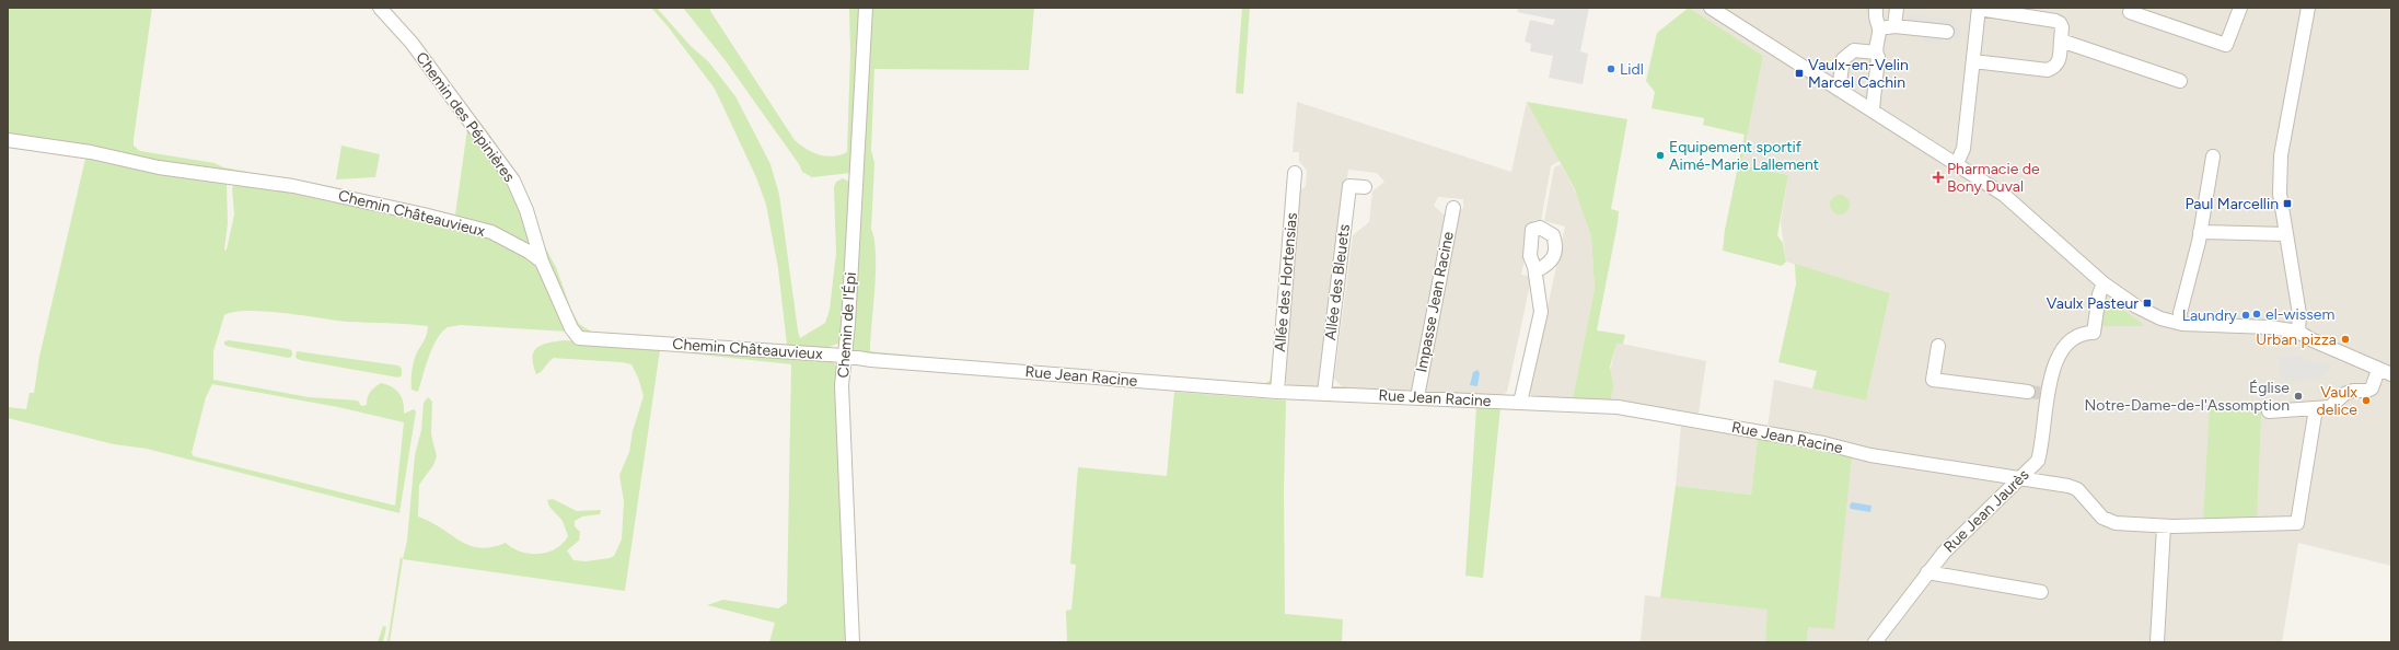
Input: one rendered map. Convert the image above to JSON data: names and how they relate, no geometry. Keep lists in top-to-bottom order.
{
  "streets": {
    "street": [
      "Chemin des Pépinières",
      "Chemin Châteauvieux",
      "Allée des Hortensias",
      "Allée des Bleuets",
      "Impasse Jean Racine",
      "Chemin de l'Épi",
      "Rue Jean Racine",
      "Rue Jean Jaurès"
    ]
  },
  "crossings": [
    ["Chemin des Pépinières", "Chemin Châteauvieux"],
    ["Chemin Châteauvieux", "Chemin de l'Épi"],
    ["Chemin Châteauvieux", "Rue Jean Racine"],
    ["Allée des Hortensias", "Rue Jean Racine"],
    ["Allée des Bleuets", "Rue Jean Racine"],
    ["Impasse Jean Racine", "Rue Jean Racine"],
    ["Chemin de l'Épi", "Rue Jean Racine"],
    ["Rue Jean Racine", "Rue Jean Jaurès"]
  ],
  "places": {
    "other": [
      "Lidl",
      "Equipement sportif Aimé-Marie Lallement",
      "el-wissem",
      "Laundry",
      "Urban pizza",
      "Église Notre-Dame-de-l'Assomption",
      "Vaulx delice"
    ],
    "transit": ["Vaulx-en-Velin Marcel Cachin", "Paul Marcellin", "Vaulx Pasteur"],
    "health": ["Pharmacie de Bony Duval"]
  }
}
